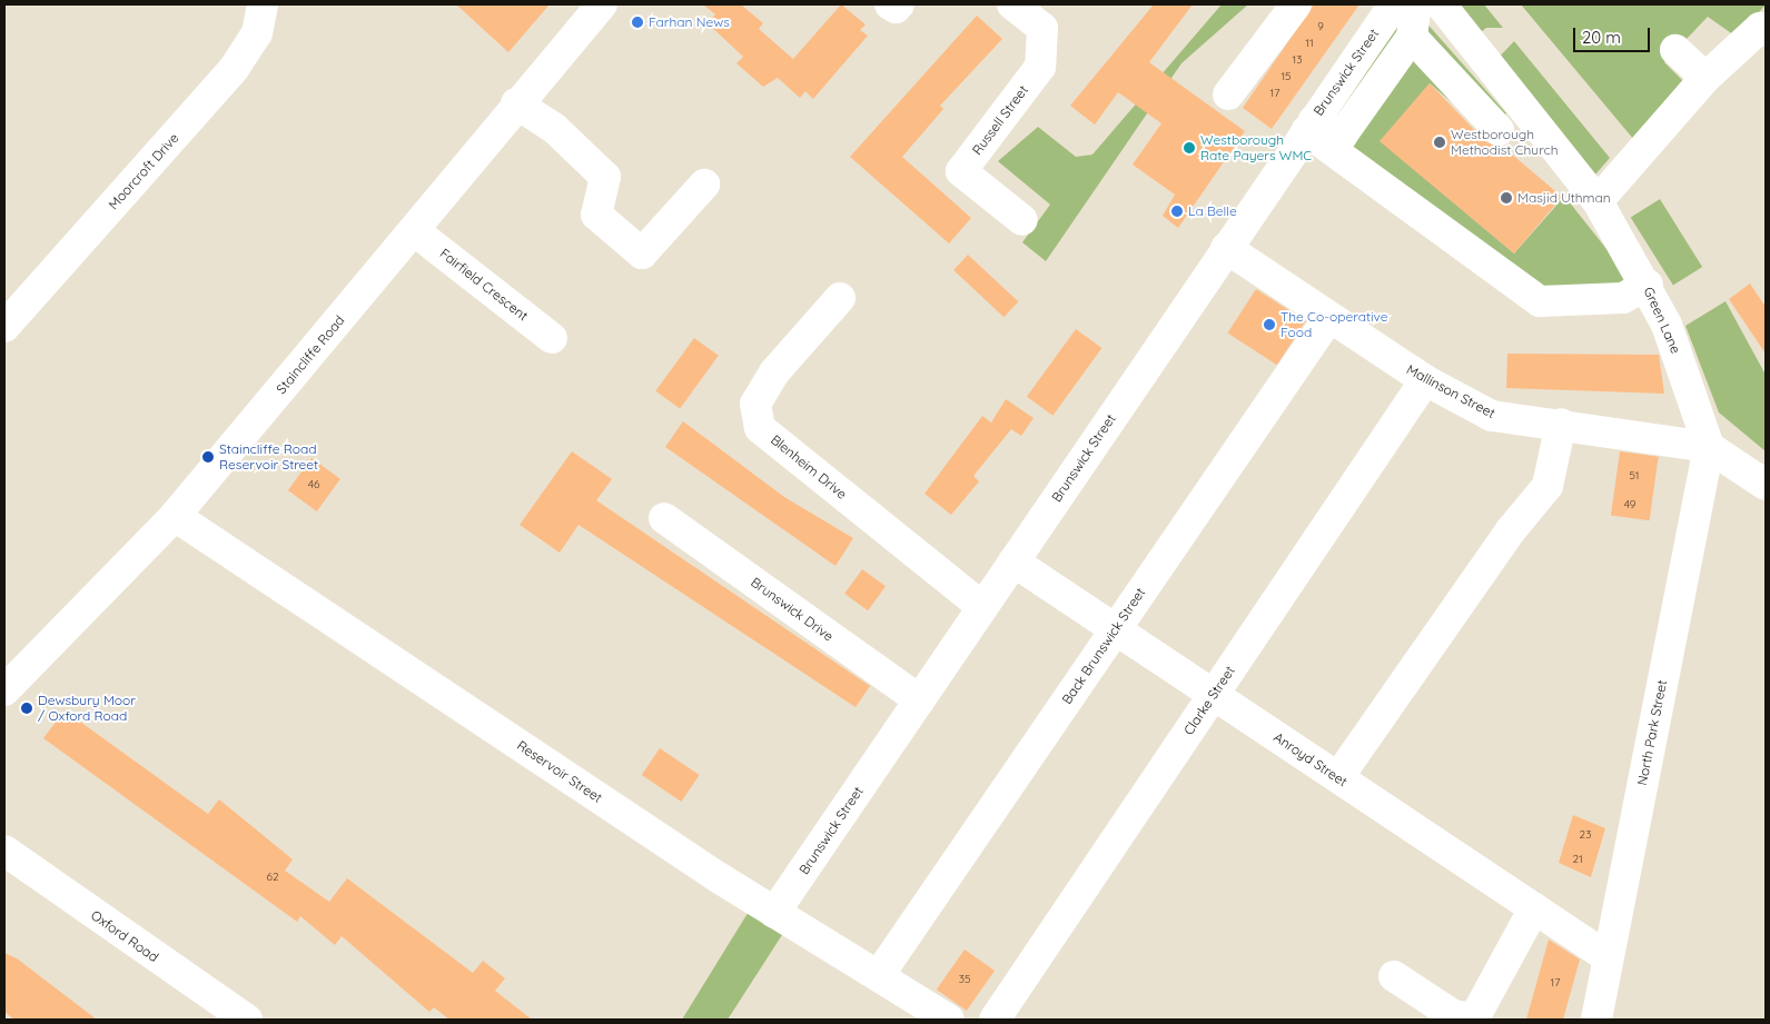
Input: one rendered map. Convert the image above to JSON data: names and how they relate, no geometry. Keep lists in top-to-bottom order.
{
  "streets": {
    "street": [
      "Brunswick Street",
      "Russell Street",
      "Moorcroft Drive",
      "Fairfield Crescent",
      "Green Lane",
      "Staincliffe Road",
      "Mallinson Street",
      "Blenheim Drive",
      "Brunswick Drive",
      "Back Brunswick Street",
      "Clarke Street",
      "North Park Street",
      "Anroyd Street",
      "Reservoir Street",
      "Oxford Road"
    ]
  },
  "crossings": [
    ["Brunswick Street", "Mallinson Street"],
    ["Brunswick Street", "Blenheim Drive"],
    ["Brunswick Street", "Brunswick Drive"],
    ["Brunswick Street", "Anroyd Street"],
    ["Brunswick Street", "Reservoir Street"],
    ["Fairfield Crescent", "Staincliffe Road"],
    ["Green Lane", "Mallinson Street"],
    ["Green Lane", "North Park Street"],
    ["Staincliffe Road", "Reservoir Street"],
    ["Mallinson Street", "Back Brunswick Street"],
    ["Mallinson Street", "Clarke Street"],
    ["Mallinson Street", "North Park Street"],
    ["Back Brunswick Street", "Anroyd Street"],
    ["Back Brunswick Street", "Reservoir Street"],
    ["Clarke Street", "Anroyd Street"],
    ["North Park Street", "Anroyd Street"]
  ],
  "places": [
    "Farhan News",
    "Westborough Methodist Church",
    "Westborough Rate Payers WMC",
    "Masjid Uthman",
    "La Belle",
    "The Co-operative Food",
    "Staincliffe Road Reservoir Street",
    "Dewsbury Moor / Oxford Road"
  ],
  "house_numbers": [
    "9",
    "11",
    "13",
    "15",
    "17",
    "51",
    "46",
    "49",
    "23",
    "21",
    "62",
    "35",
    "17"
  ],
  "scale_bar": "20 m"
}
